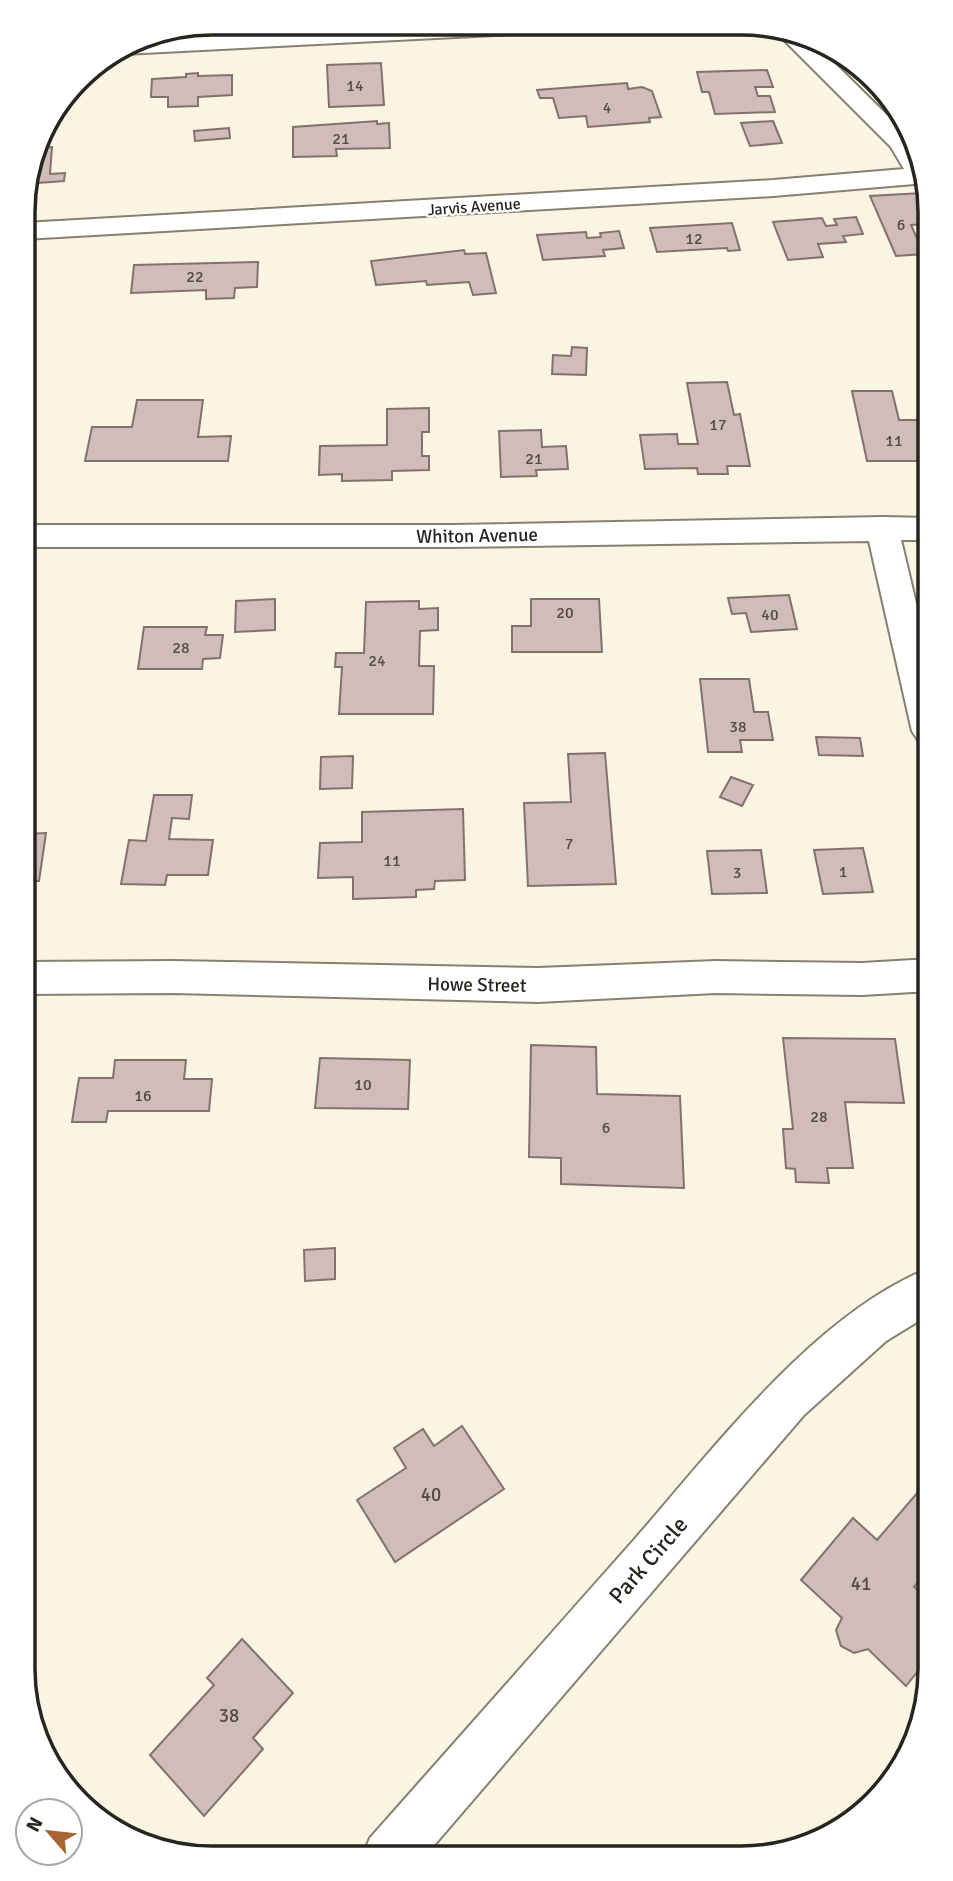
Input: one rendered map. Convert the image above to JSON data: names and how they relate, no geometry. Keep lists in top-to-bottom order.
{
  "streets": {
    "street": [
      "Jarvis Avenue",
      "Whiton Avenue",
      "Howe Street",
      "Park Circle"
    ]
  },
  "house_numbers": [
    "14",
    "4",
    "21",
    "6",
    "12",
    "22",
    "17",
    "11",
    "21",
    "20",
    "40",
    "28",
    "24",
    "38",
    "7",
    "11",
    "1",
    "3",
    "10",
    "16",
    "28",
    "6",
    "40",
    "41",
    "38"
  ],
  "north": "top left"
}
